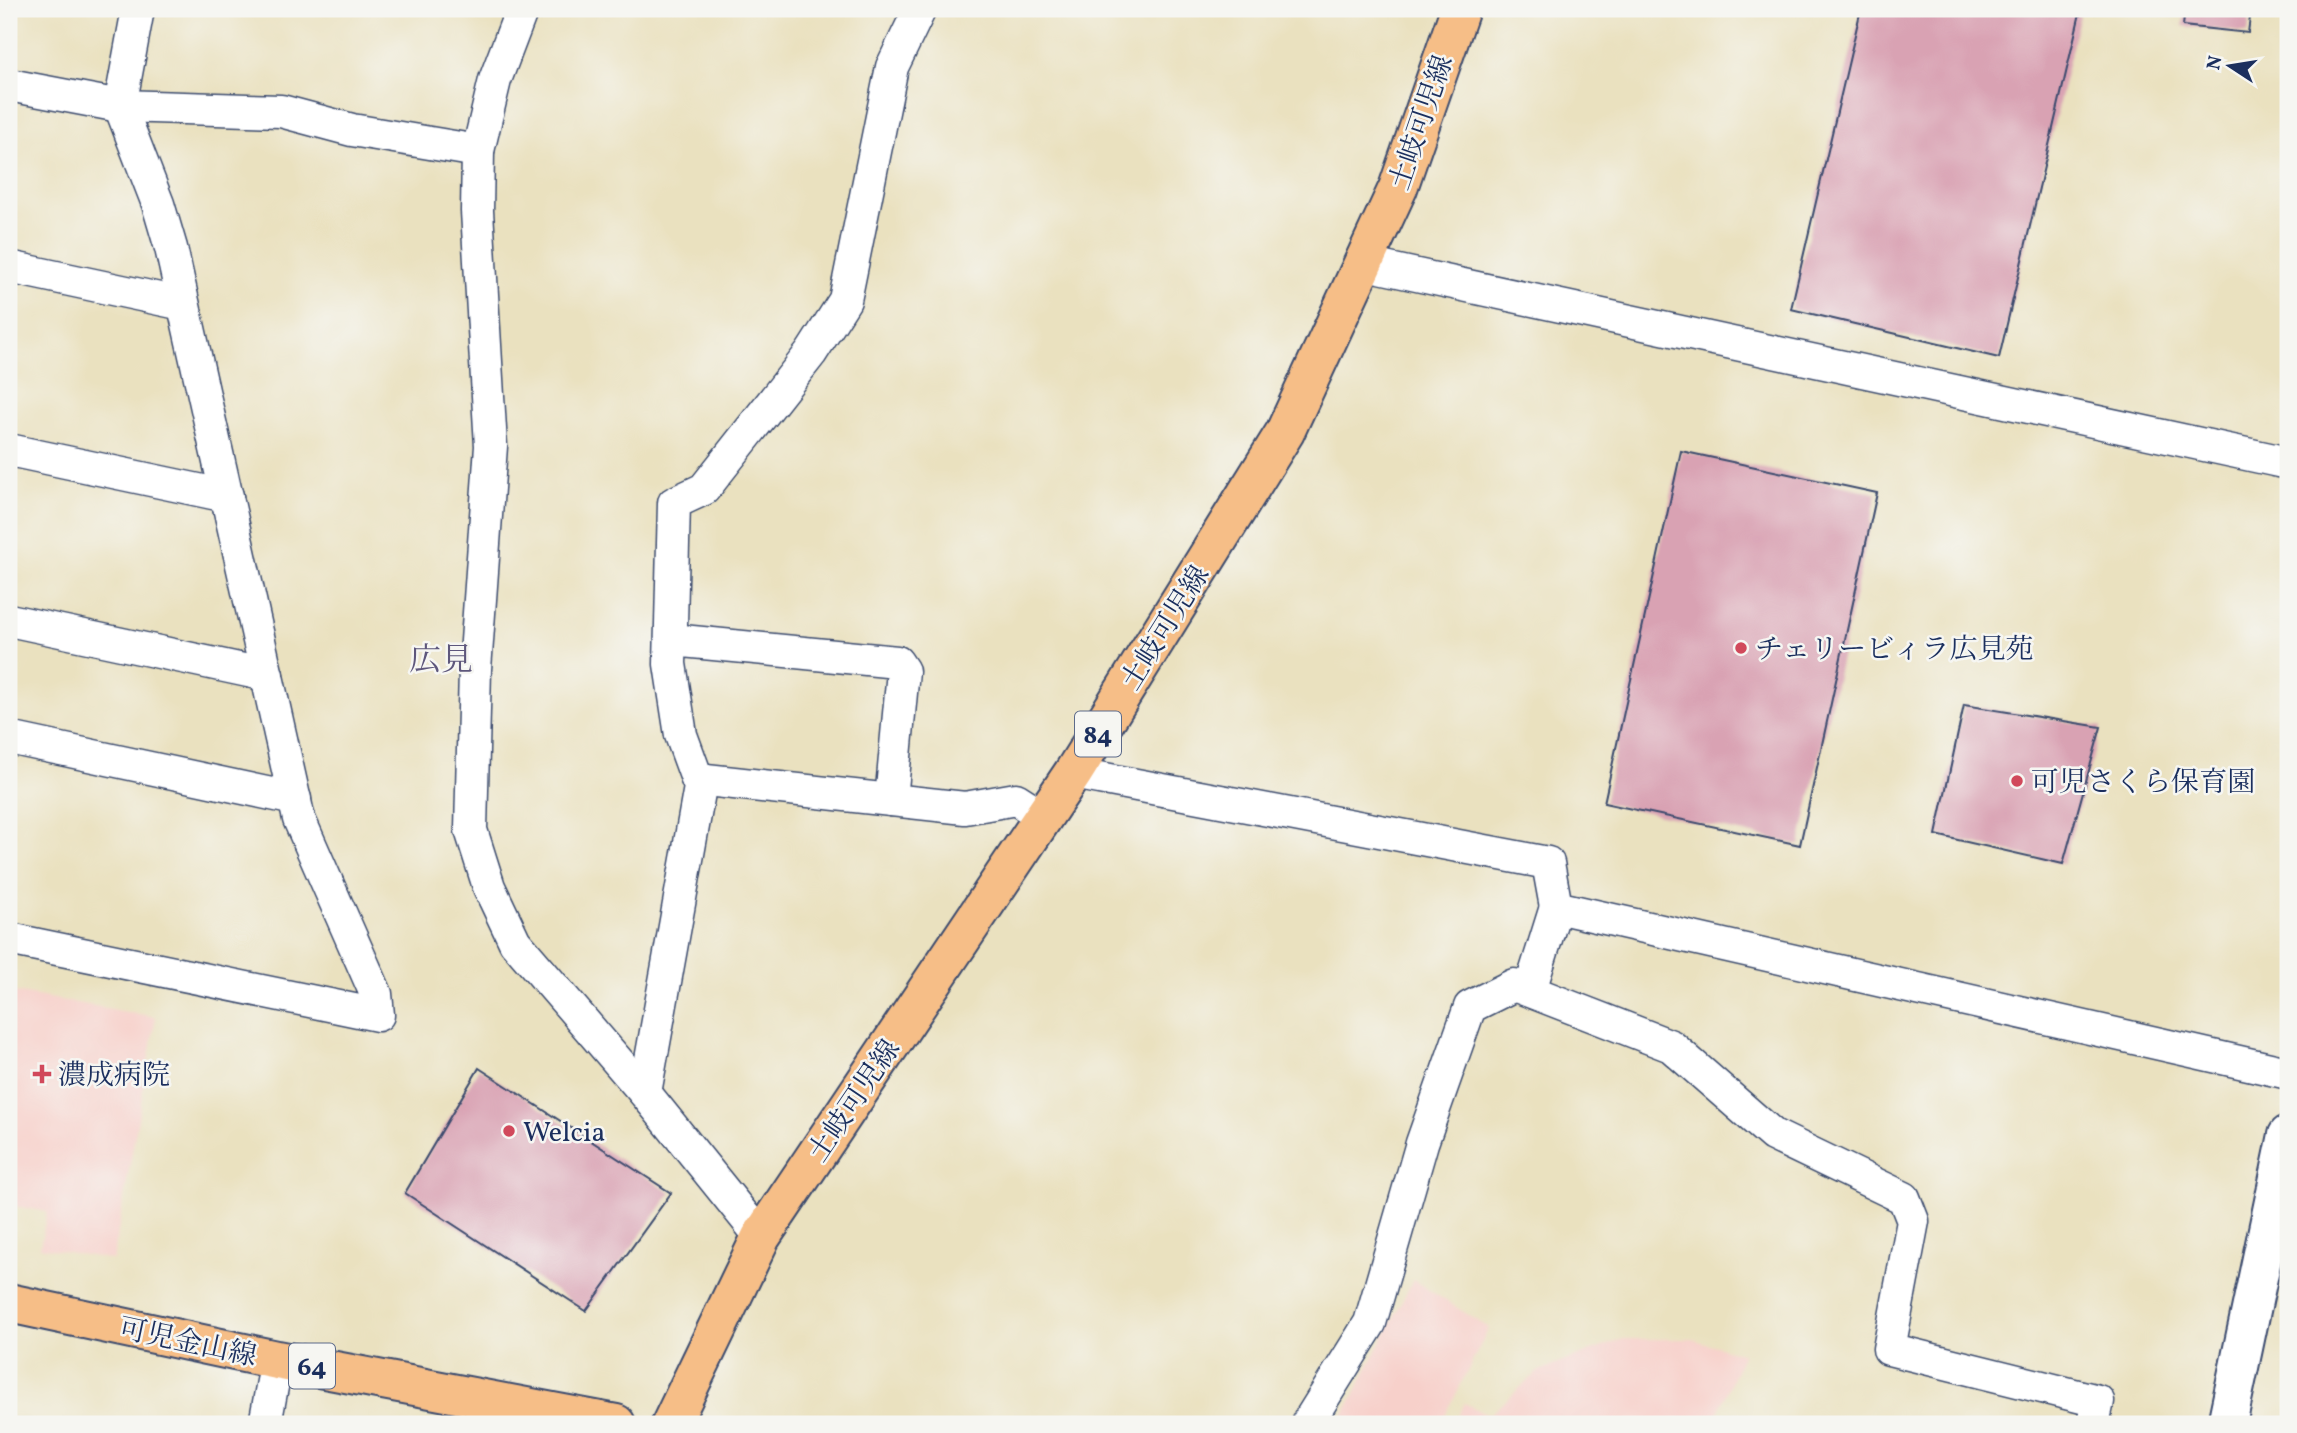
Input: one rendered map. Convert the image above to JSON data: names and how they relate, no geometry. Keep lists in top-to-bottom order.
{
  "streets": {
    "main road": [
      "土岐可児線",
      "84",
      "可児金山線",
      "64"
    ]
  },
  "districts": ["広見"],
  "places": {
    "other": ["チェリービィラ広見苑", "可児さくら保育園", "Welcia"],
    "health": ["濃成病院"]
  },
  "north": "left"
}
